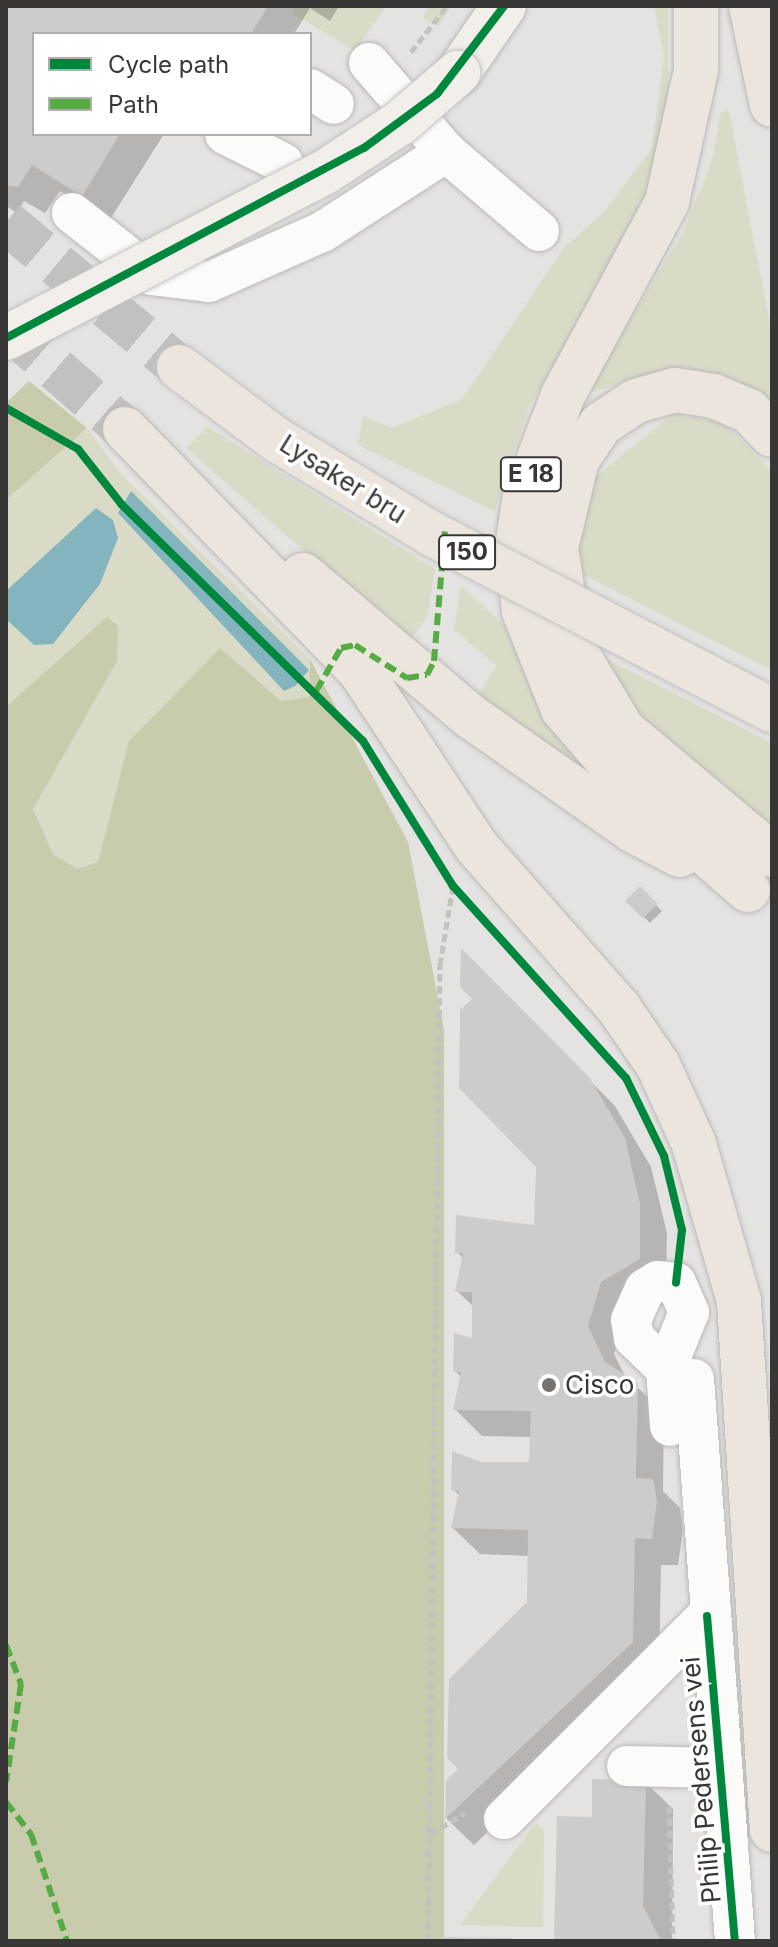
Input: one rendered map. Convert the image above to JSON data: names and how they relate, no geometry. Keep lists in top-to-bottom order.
{
  "streets": {
    "highway": ["E 18", "Lysaker bru", "150"],
    "street": ["Philip Pedersens vei"]
  },
  "places": ["Cisco"],
  "legend": ["Cycle path", "Path"]
}
